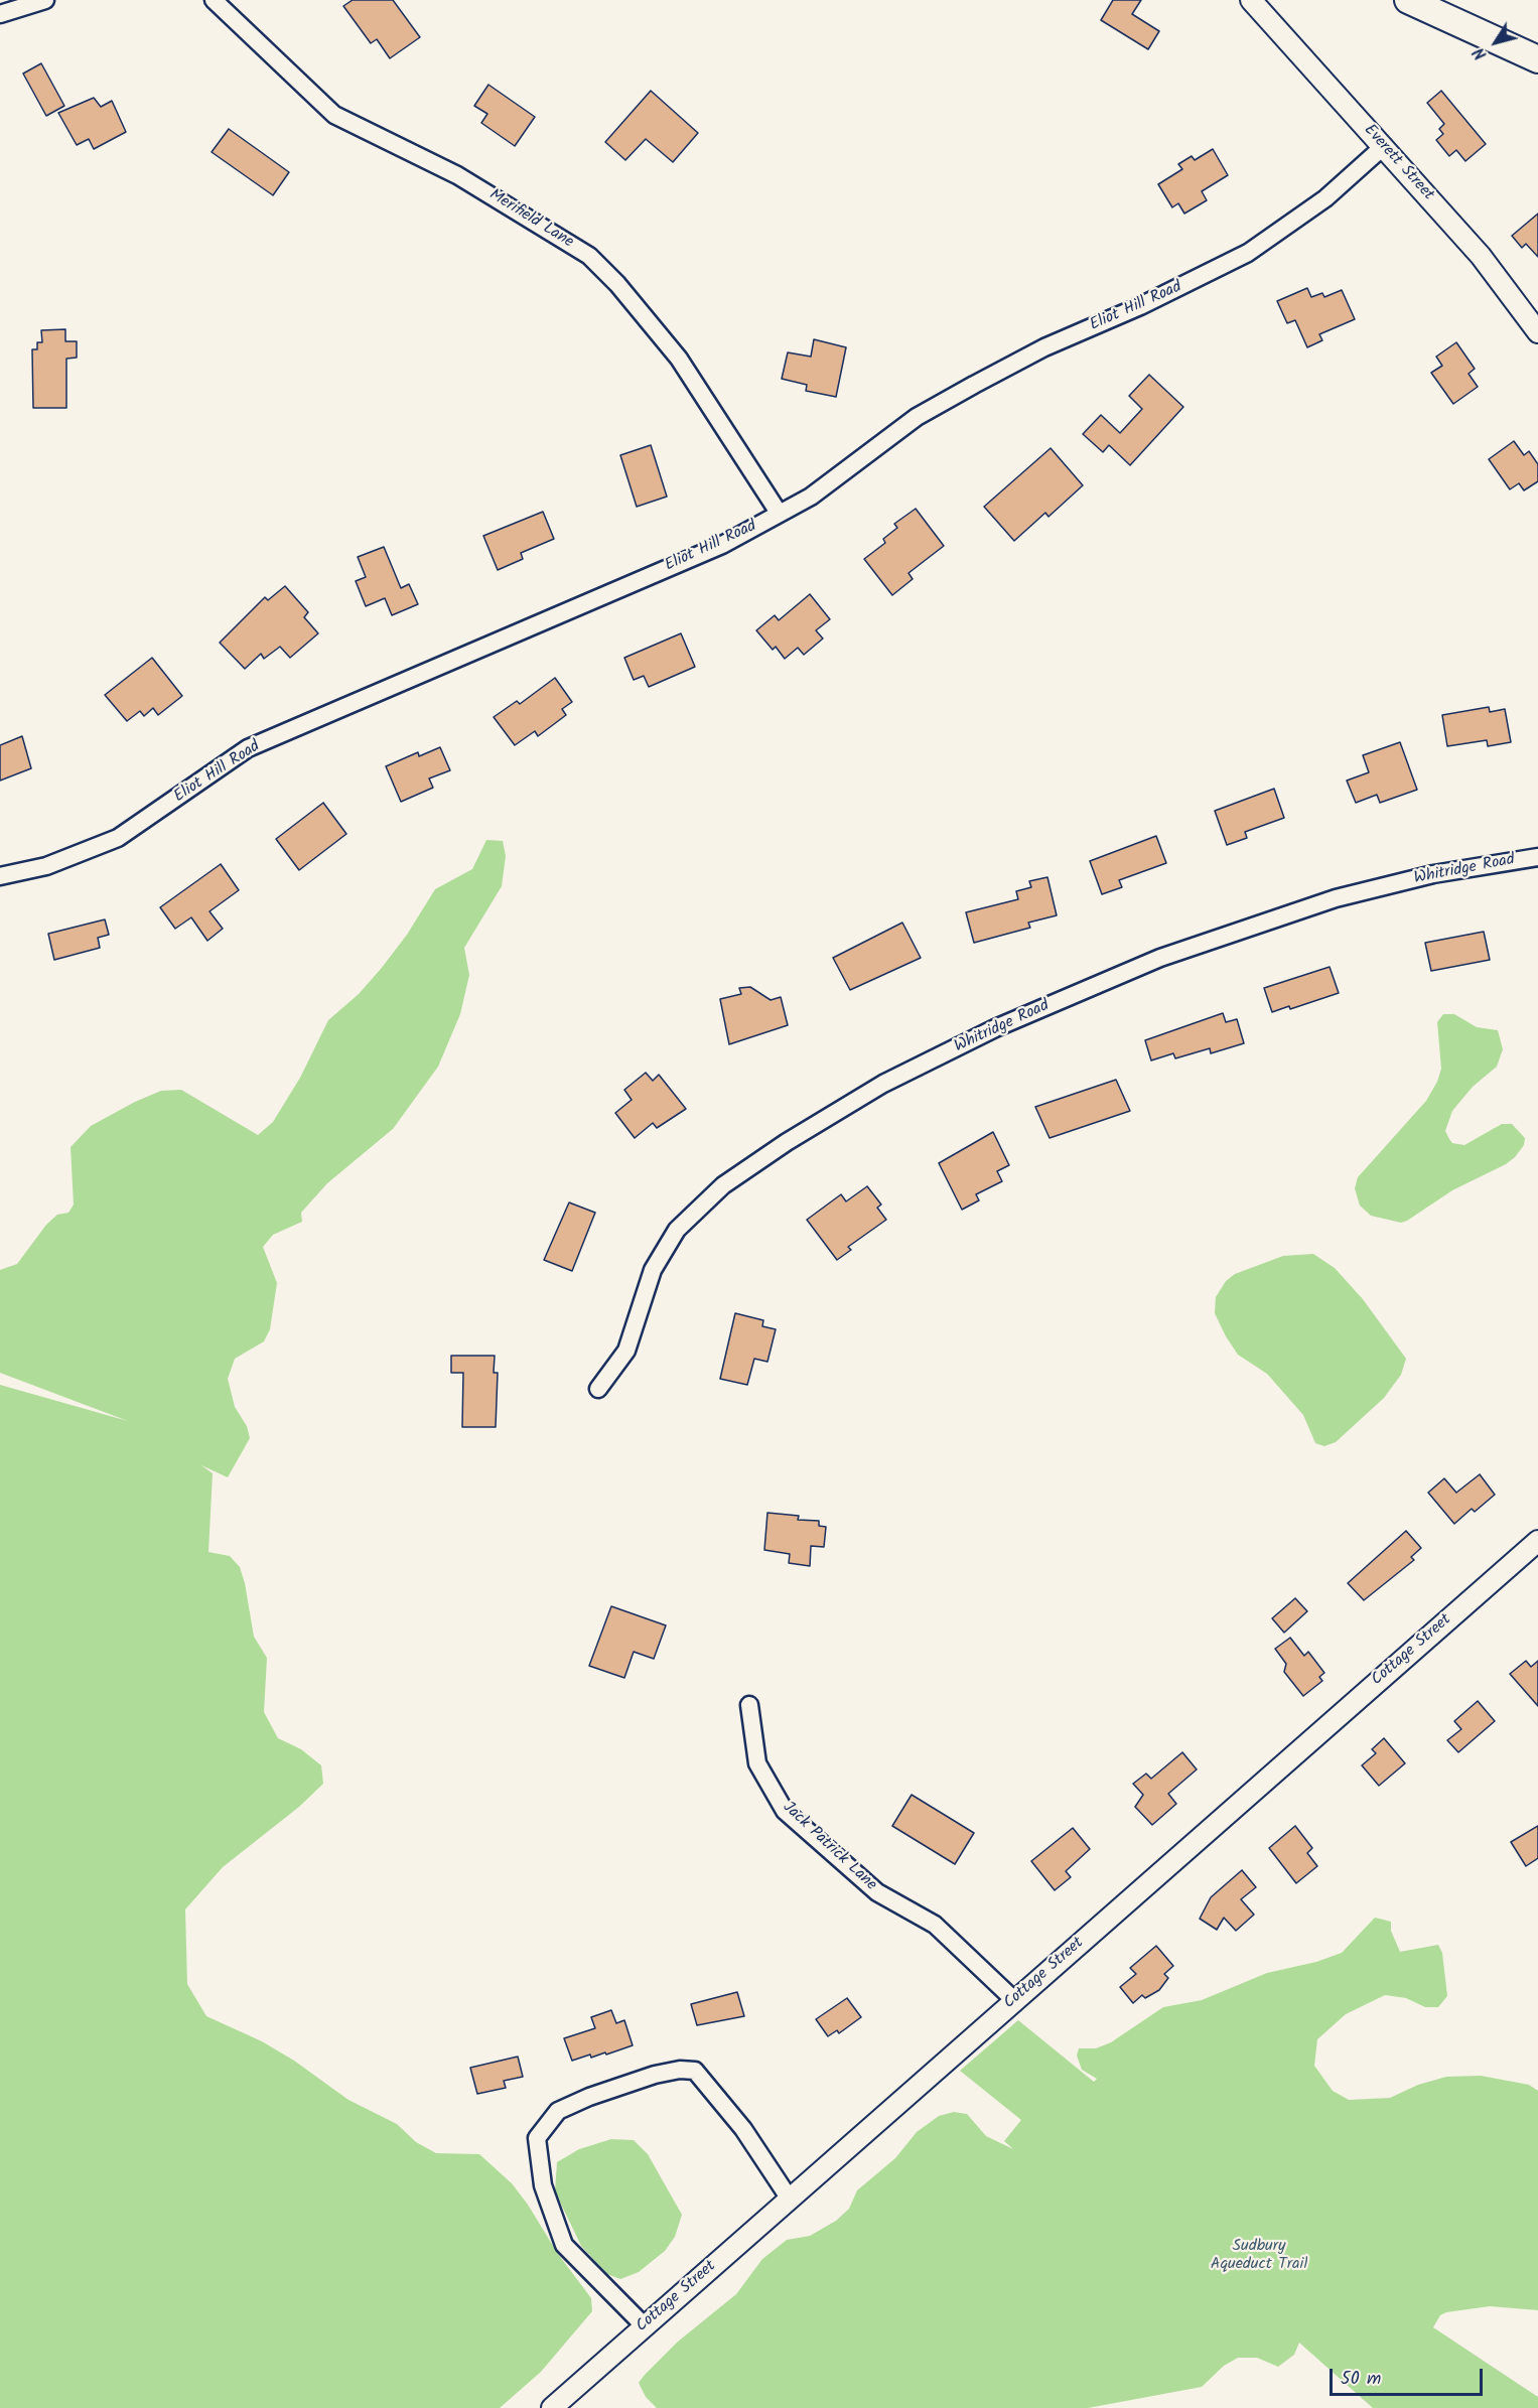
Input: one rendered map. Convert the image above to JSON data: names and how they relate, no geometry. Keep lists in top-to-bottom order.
{
  "streets": {
    "street": [
      "Everett Street",
      "Merifield Lane",
      "Eliot Hill Road",
      "Whitridge Road",
      "Cottage Street",
      "Jack Patrick Lane"
    ]
  },
  "crossings": [
    ["Everett Street", "Eliot Hill Road"],
    ["Merifield Lane", "Eliot Hill Road"],
    ["Cottage Street", "Jack Patrick Lane"]
  ],
  "parks": ["Sudbury Aqueduct Trail"],
  "scale_bar": "50 m",
  "north": "bottom left"
}
